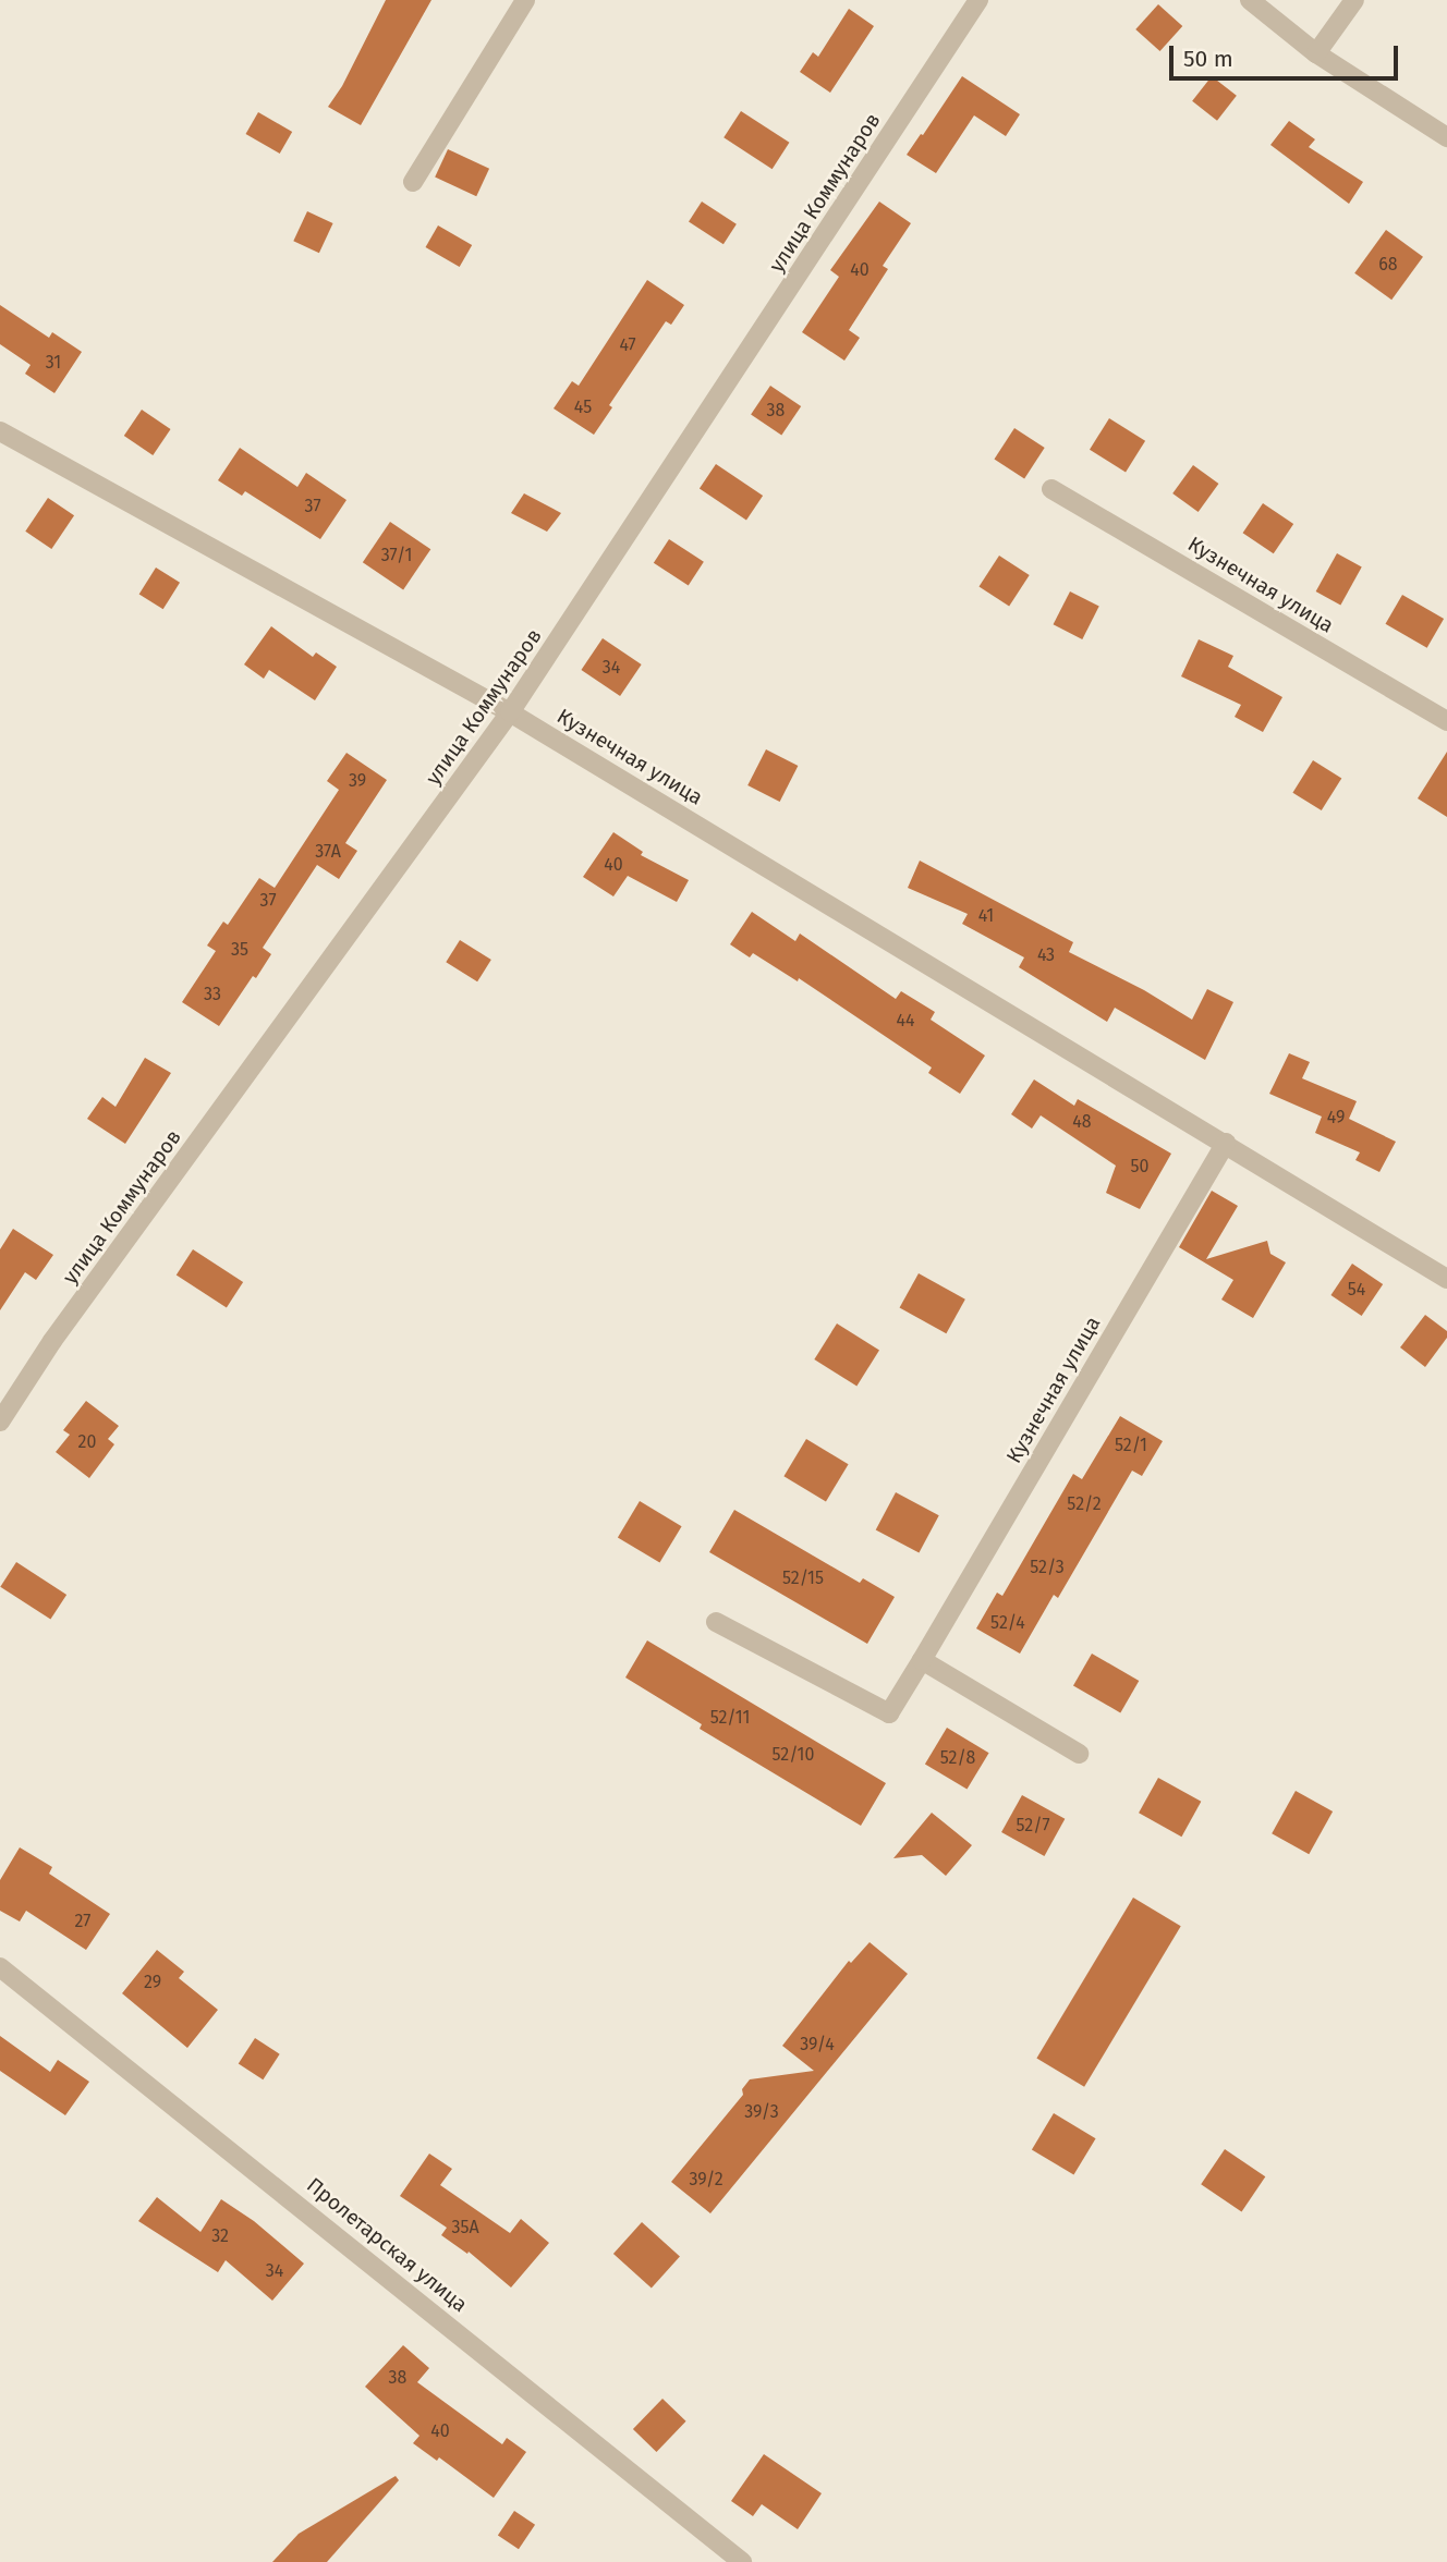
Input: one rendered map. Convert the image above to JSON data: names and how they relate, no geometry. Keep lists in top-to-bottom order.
{
  "streets": {
    "street": ["улица Коммунаров", "Кузнечная улица", "Пролетарская улица"]
  },
  "crossings": [
    ["улица Коммунаров", "Кузнечная улица"]
  ],
  "house_numbers": [
    "68",
    "40",
    "47",
    "31",
    "45",
    "38",
    "37",
    "37/1",
    "34",
    "39",
    "37А",
    "40",
    "37",
    "41",
    "35",
    "43",
    "33",
    "44",
    "49",
    "48",
    "50",
    "54",
    "20",
    "52/1",
    "52/2",
    "52/3",
    "52/15",
    "52/4",
    "52/11",
    "52/10",
    "52/8",
    "52/7",
    "27",
    "29",
    "39/4",
    "39/3",
    "39/2",
    "35А",
    "32",
    "34",
    "38",
    "40"
  ],
  "scale_bar": "50 m"
}
